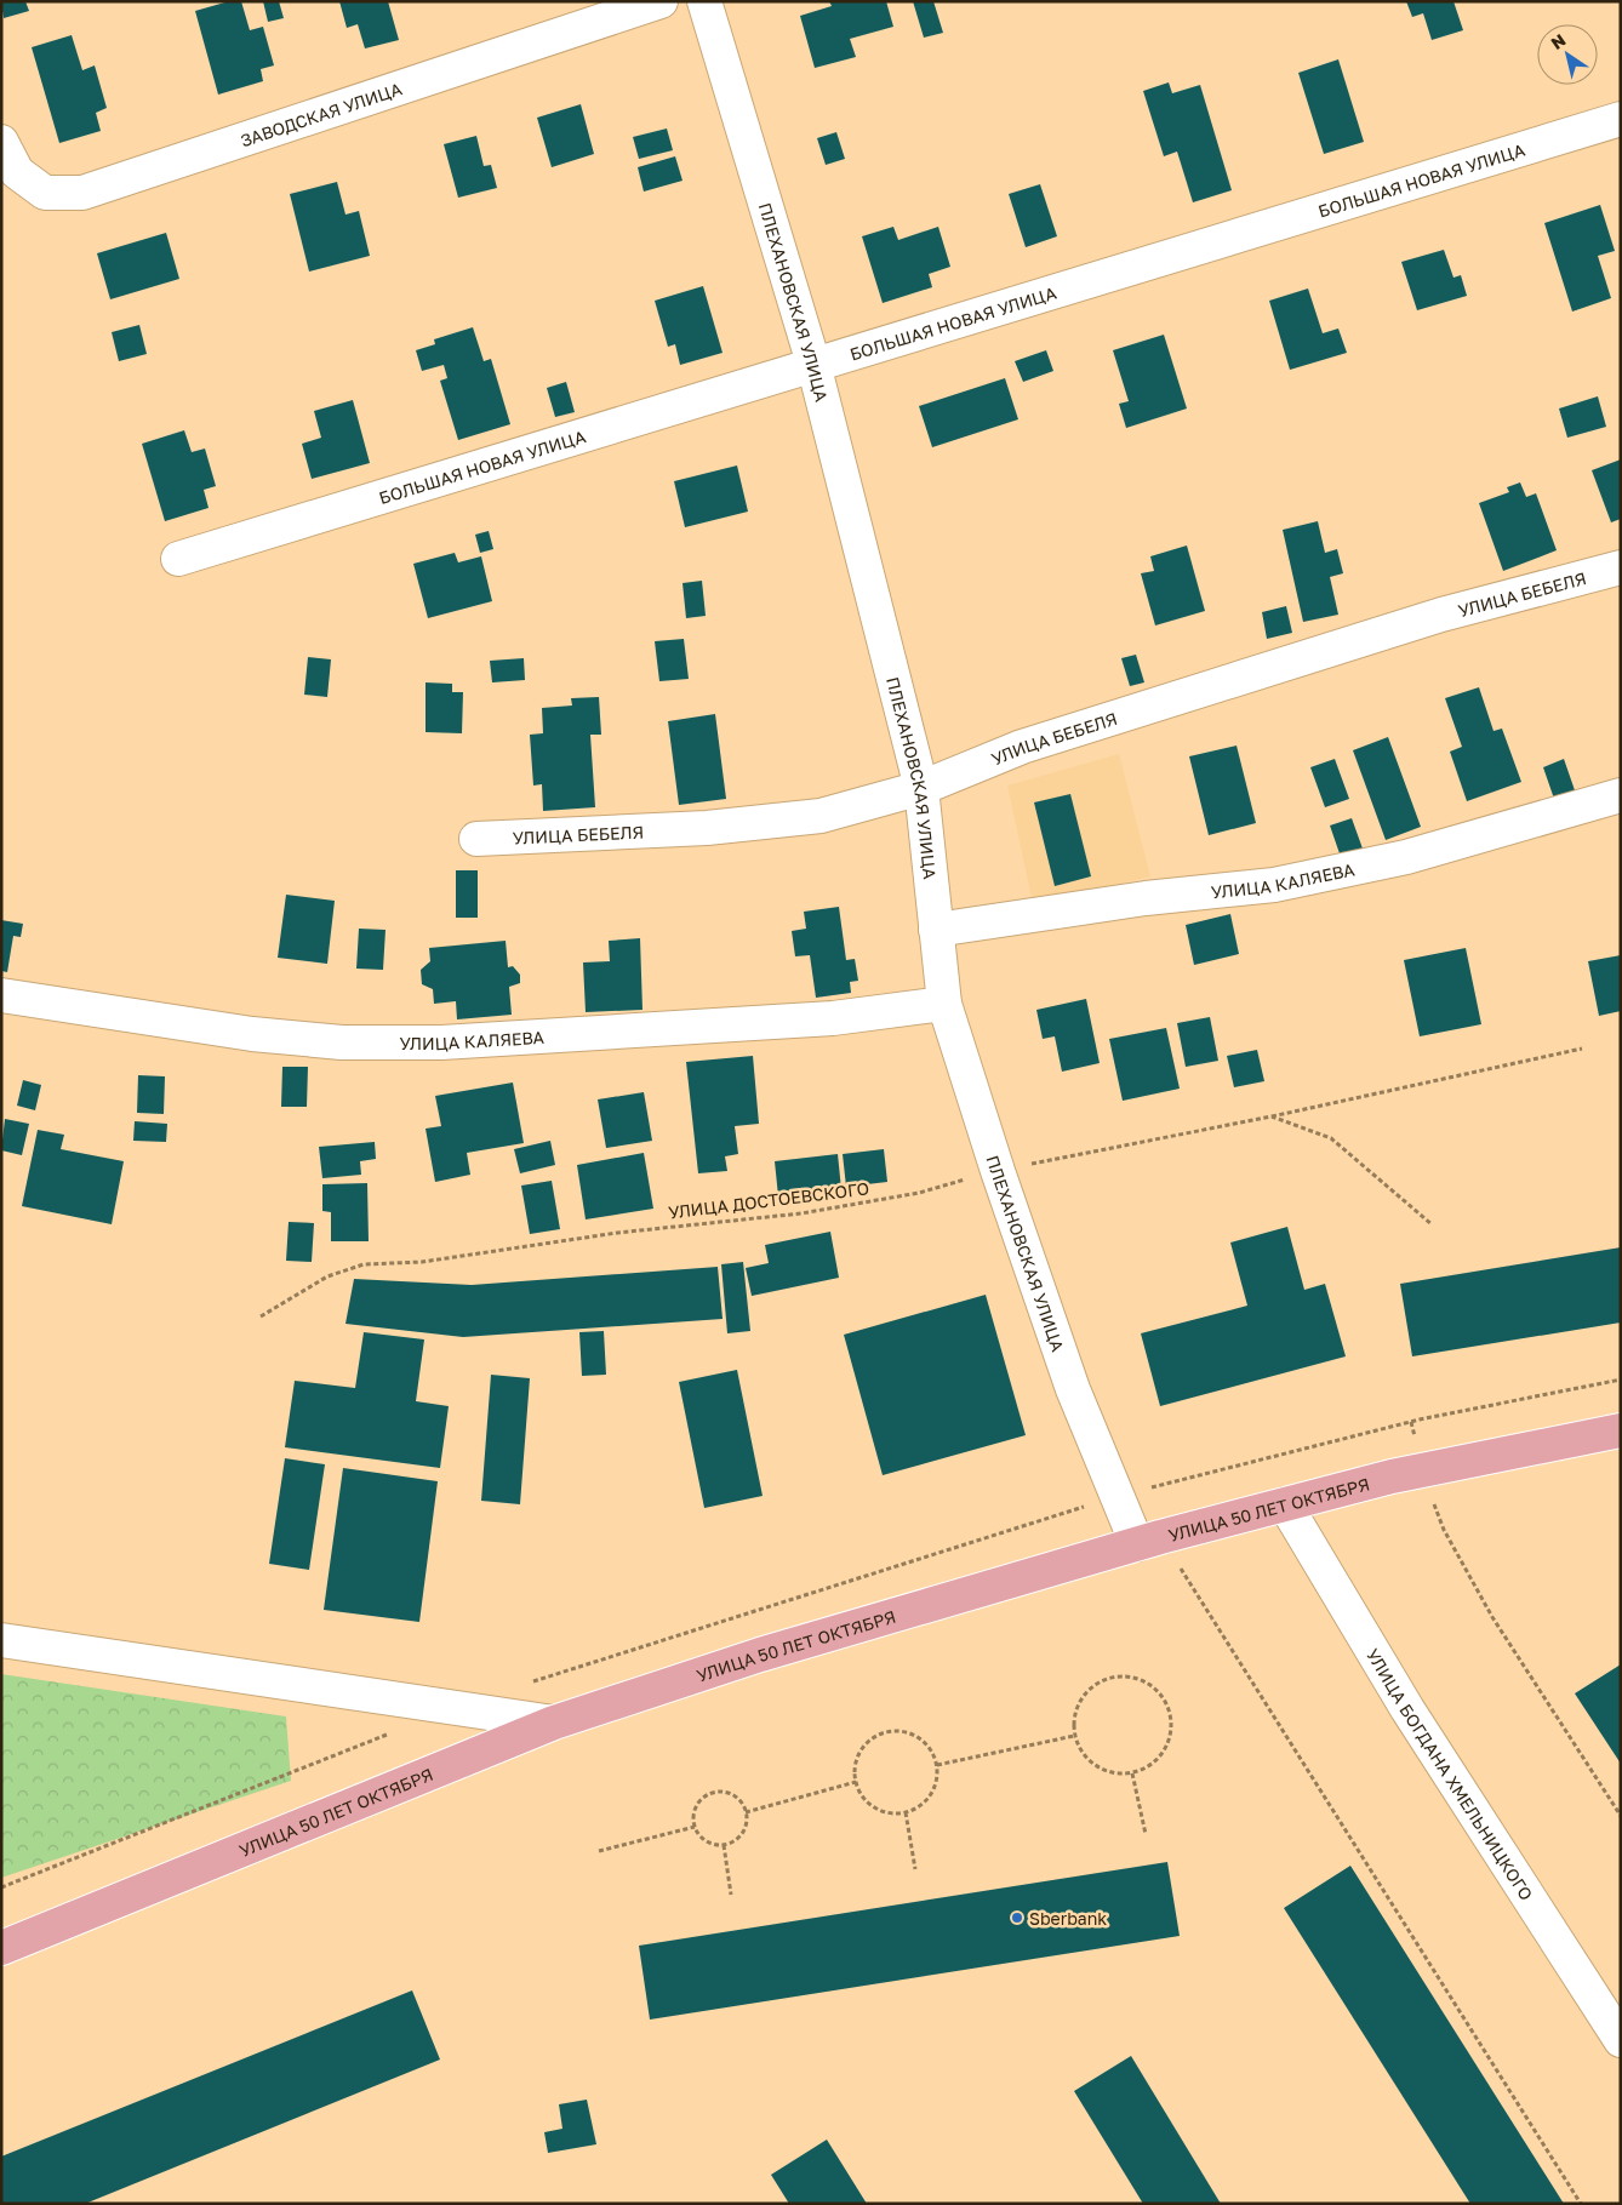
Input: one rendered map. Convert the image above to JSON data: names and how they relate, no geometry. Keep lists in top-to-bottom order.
{
  "streets": {
    "main road": ["УЛИЦА 50 ЛЕТ ОКТЯБРЯ"],
    "street": [
      "ЗАВОДСКАЯ УЛИЦА",
      "БОЛЬШАЯ НОВАЯ УЛИЦА",
      "ПЛЕХАНОВСКАЯ УЛИЦА",
      "УЛИЦА БЕБЕЛЯ",
      "УЛИЦА КАЛЯЕВА",
      "УЛИЦА БОГДАНА ХМЕЛЬНИЦКОГО"
    ],
    "path": ["УЛИЦА ДОСТОЕВСКОГО"]
  },
  "crossings": [
    ["БОЛЬШАЯ НОВАЯ УЛИЦА", "ПЛЕХАНОВСКАЯ УЛИЦА"],
    ["ПЛЕХАНОВСКАЯ УЛИЦА", "УЛИЦА БЕБЕЛЯ"],
    ["ПЛЕХАНОВСКАЯ УЛИЦА", "УЛИЦА КАЛЯЕВА"],
    ["ПЛЕХАНОВСКАЯ УЛИЦА", "УЛИЦА ДОСТОЕВСКОГО"],
    ["ПЛЕХАНОВСКАЯ УЛИЦА", "УЛИЦА 50 ЛЕТ ОКТЯБРЯ"],
    ["УЛИЦА 50 ЛЕТ ОКТЯБРЯ", "УЛИЦА БОГДАНА ХМЕЛЬНИЦКОГО"]
  ],
  "places": ["Sberbank"],
  "north": "top left"
}
